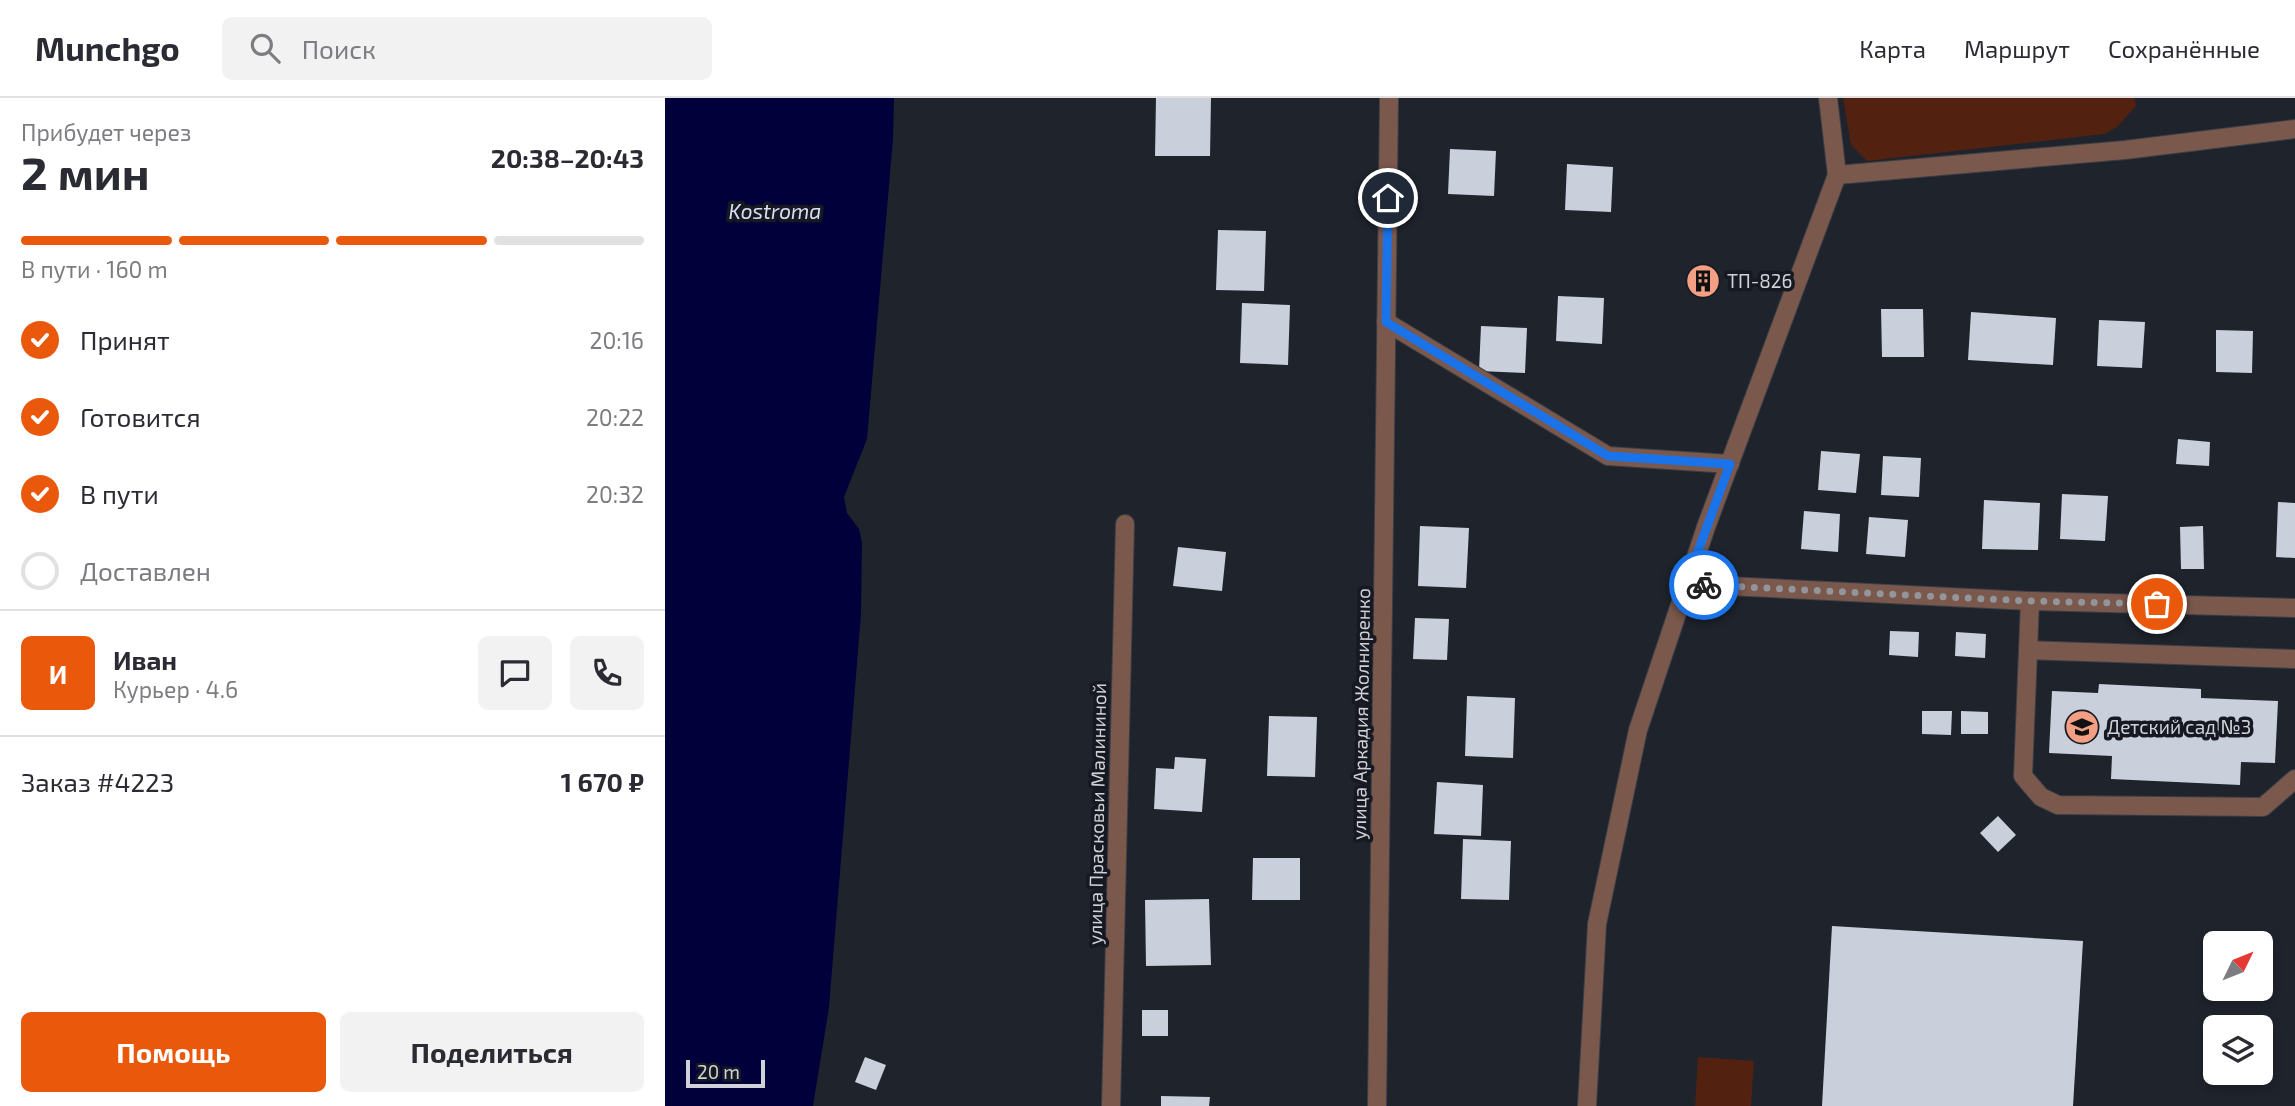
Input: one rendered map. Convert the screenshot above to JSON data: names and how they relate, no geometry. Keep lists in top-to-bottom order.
{
  "streets": {
    "street": ["улица Аркадия Жолниренко", "улица Прасковьи Малининой"]
  },
  "water": ["Kostroma"],
  "places": {
    "building": ["ТП-826"],
    "school or university": ["Детский сад №3"]
  },
  "scale_bar": "20 m",
  "north": "top right",
  "page": {
    "header": "Munchgo",
    "search": "Поиск",
    "nav": ["Карта", "Маршрут", "Сохранённые"],
    "heading": ["2 мин", "Прибудет через", "20:38–20:43"],
    "panel": [
      "Иван",
      "Курьер · 4.6",
      "Заказ #4223",
      "1 670 ₽"
    ],
    "bar": "В пути · 160 m",
    "list": [
      ["Принят", "20:16"],
      ["Готовится", "20:22"],
      ["В пути", "20:32"],
      "Доставлен"
    ],
    "round": "И",
    "buttons": ["Помощь", "Поделиться"],
    "scale": "20 m"
  }
}
